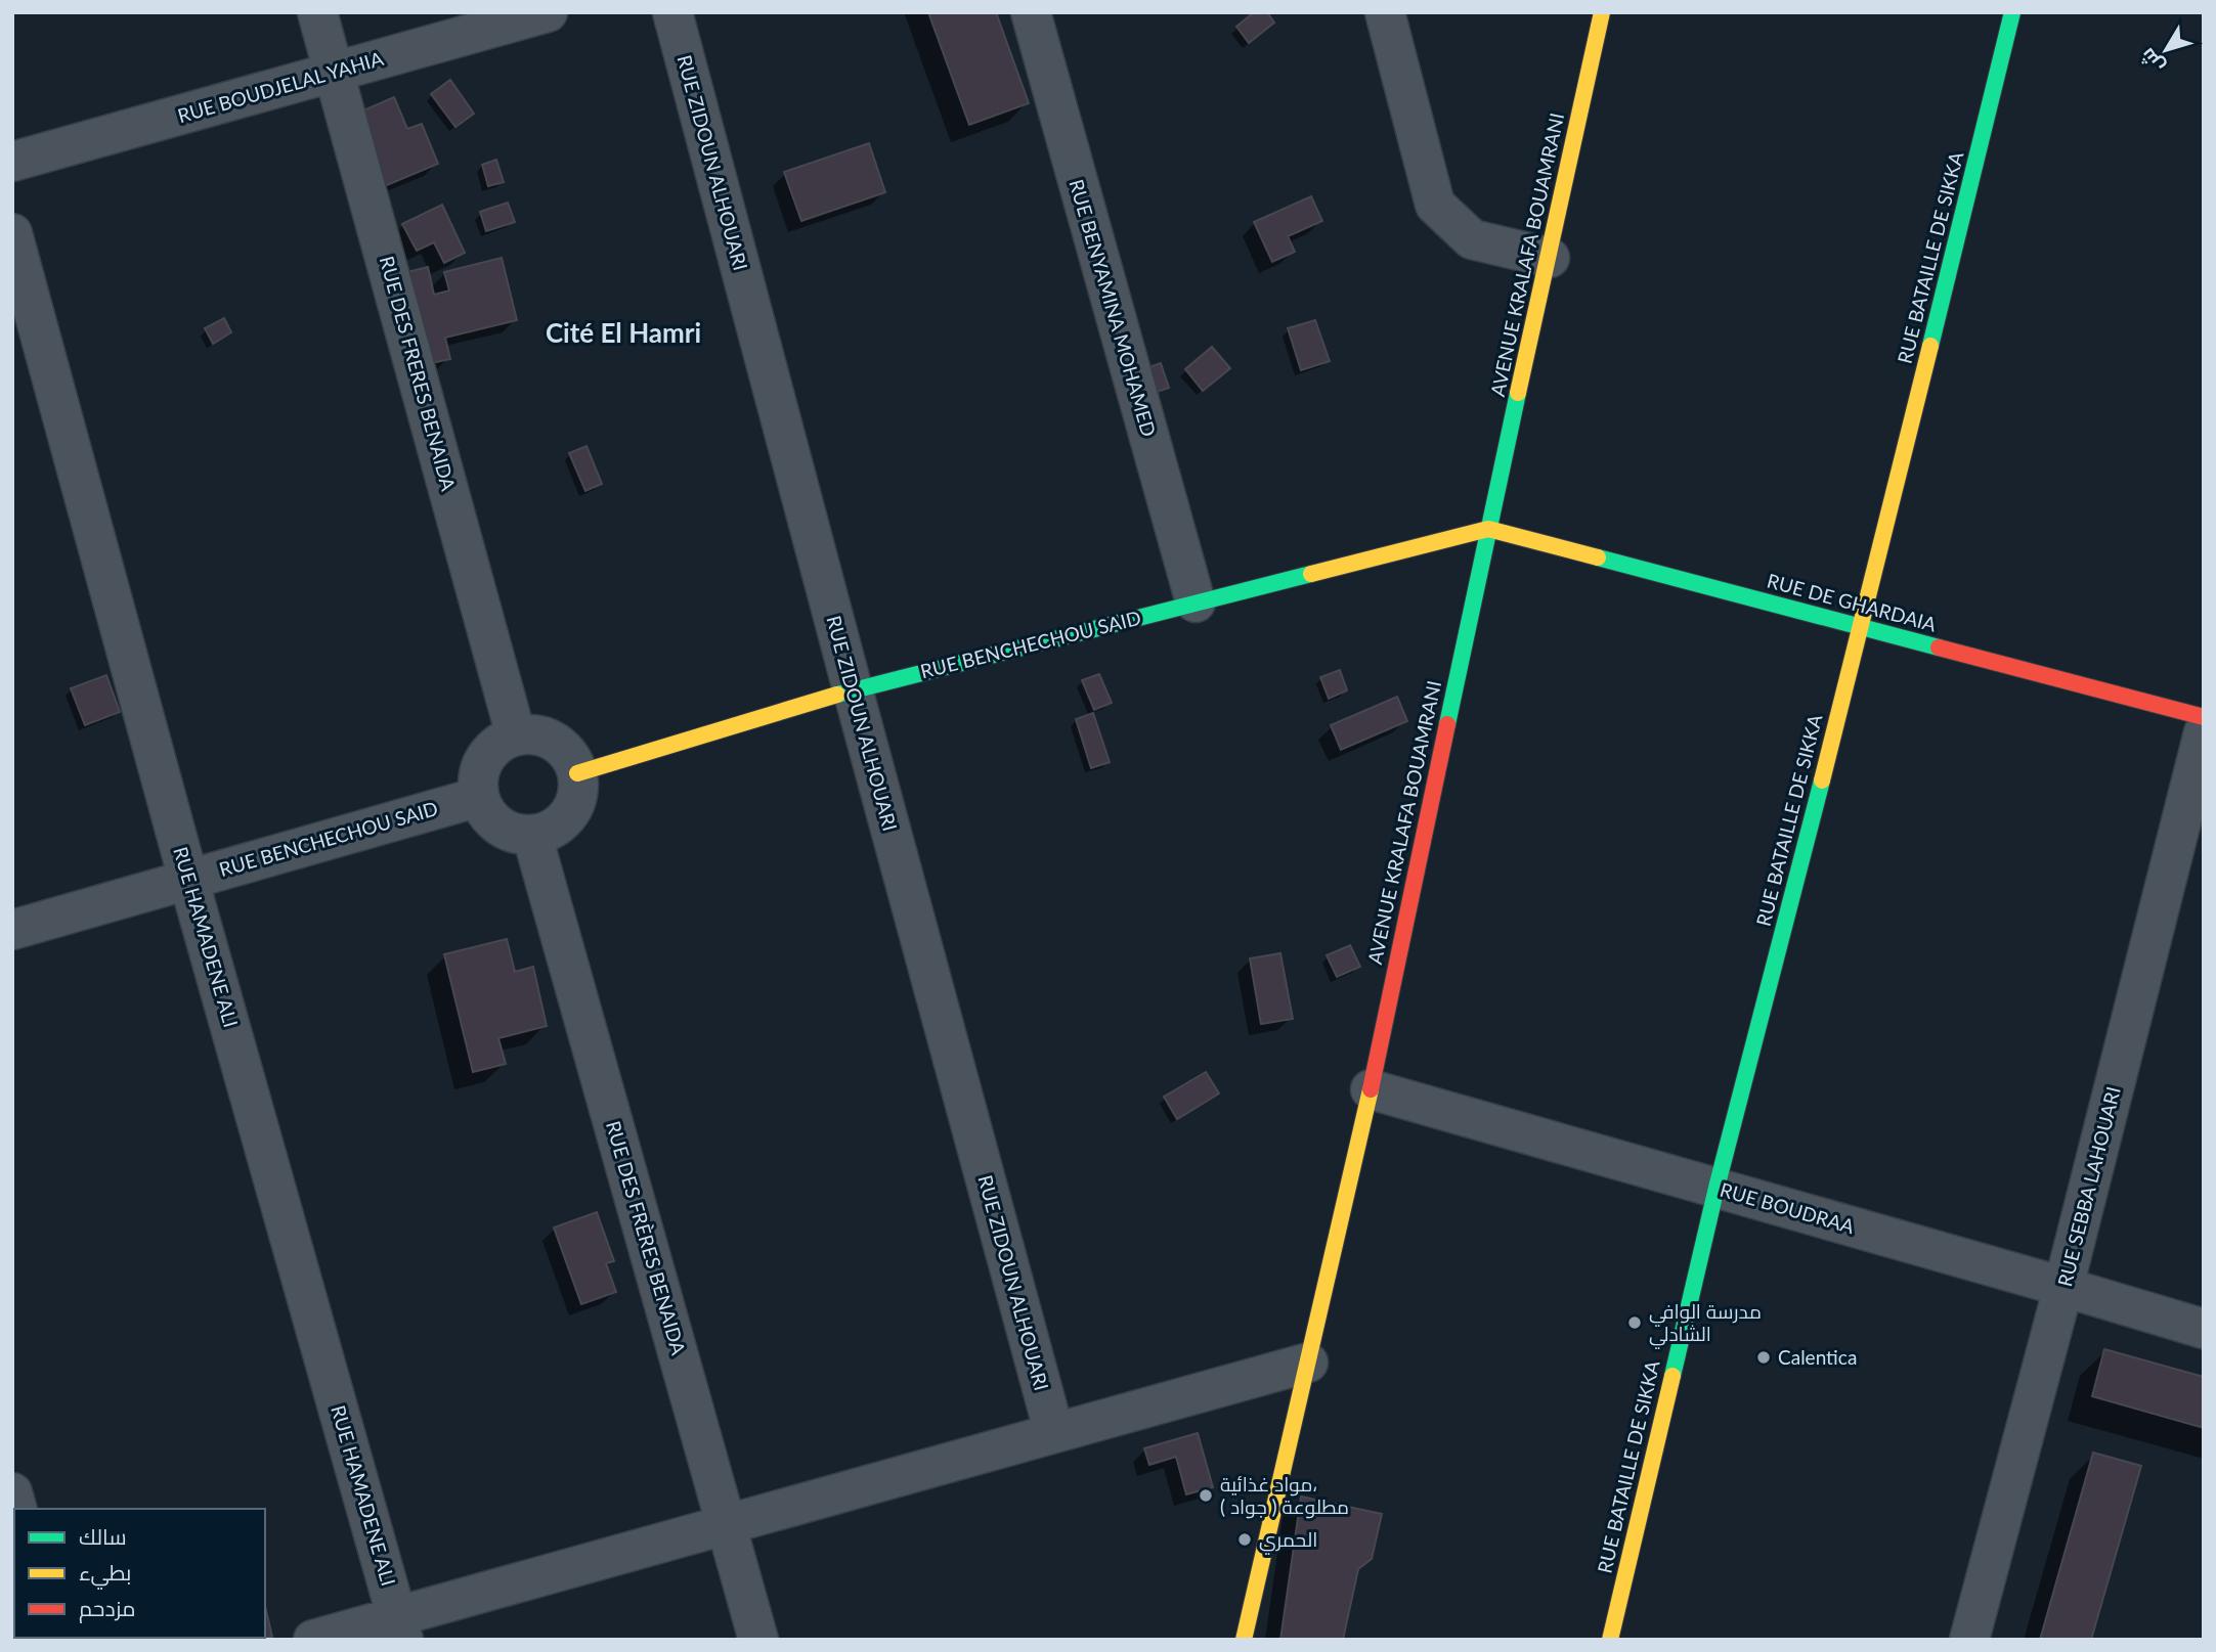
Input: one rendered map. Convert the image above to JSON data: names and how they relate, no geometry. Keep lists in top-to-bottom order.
{
  "streets": {
    "street": [
      "RUE BOUDJELAL YAHIA",
      "RUE ZIDOUN ALHOUARI",
      "AVENUE KRALAFA BOUAMRANI",
      "RUE BATAILLE DE SIKKA",
      "RUE BENYAMINA MOHAMED",
      "RUE DES FRERES BENAIDA",
      "RUE DE GHARDAIA",
      "RUE BENCHECHOU SAID",
      "RUE HAMADENE ALI",
      "RUE SEBBA LAHOUARI",
      "RUE BOUDRAA",
      "RUE DES FRÈRES BENAIDA"
    ]
  },
  "crossings": [
    ["RUE BOUDJELAL YAHIA", "RUE DES FRERES BENAIDA"],
    ["RUE ZIDOUN ALHOUARI", "RUE BENCHECHOU SAID"],
    ["AVENUE KRALAFA BOUAMRANI", "RUE DE GHARDAIA"],
    ["AVENUE KRALAFA BOUAMRANI", "RUE BENCHECHOU SAID"],
    ["AVENUE KRALAFA BOUAMRANI", "RUE BOUDRAA"],
    ["RUE BATAILLE DE SIKKA", "RUE DE GHARDAIA"],
    ["RUE BATAILLE DE SIKKA", "RUE BOUDRAA"],
    ["RUE BENYAMINA MOHAMED", "RUE BENCHECHOU SAID"],
    ["RUE DES FRERES BENAIDA", "RUE BENCHECHOU SAID"],
    ["RUE DES FRERES BENAIDA", "RUE DES FRÈRES BENAIDA"],
    ["RUE DE GHARDAIA", "RUE BENCHECHOU SAID"],
    ["RUE BENCHECHOU SAID", "RUE HAMADENE ALI"],
    ["RUE BENCHECHOU SAID", "RUE DES FRÈRES BENAIDA"],
    ["RUE SEBBA LAHOUARI", "RUE BOUDRAA"]
  ],
  "districts": ["Cité El Hamri"],
  "places": [
    "مدرسة الوافي الشادلي",
    "Calentica",
    "مواد غذائية، مطلوعة ( جواد )",
    "الحمري"
  ],
  "legend": ["سالك", "بطيء", "مزدحم"],
  "north": "bottom left"
}
